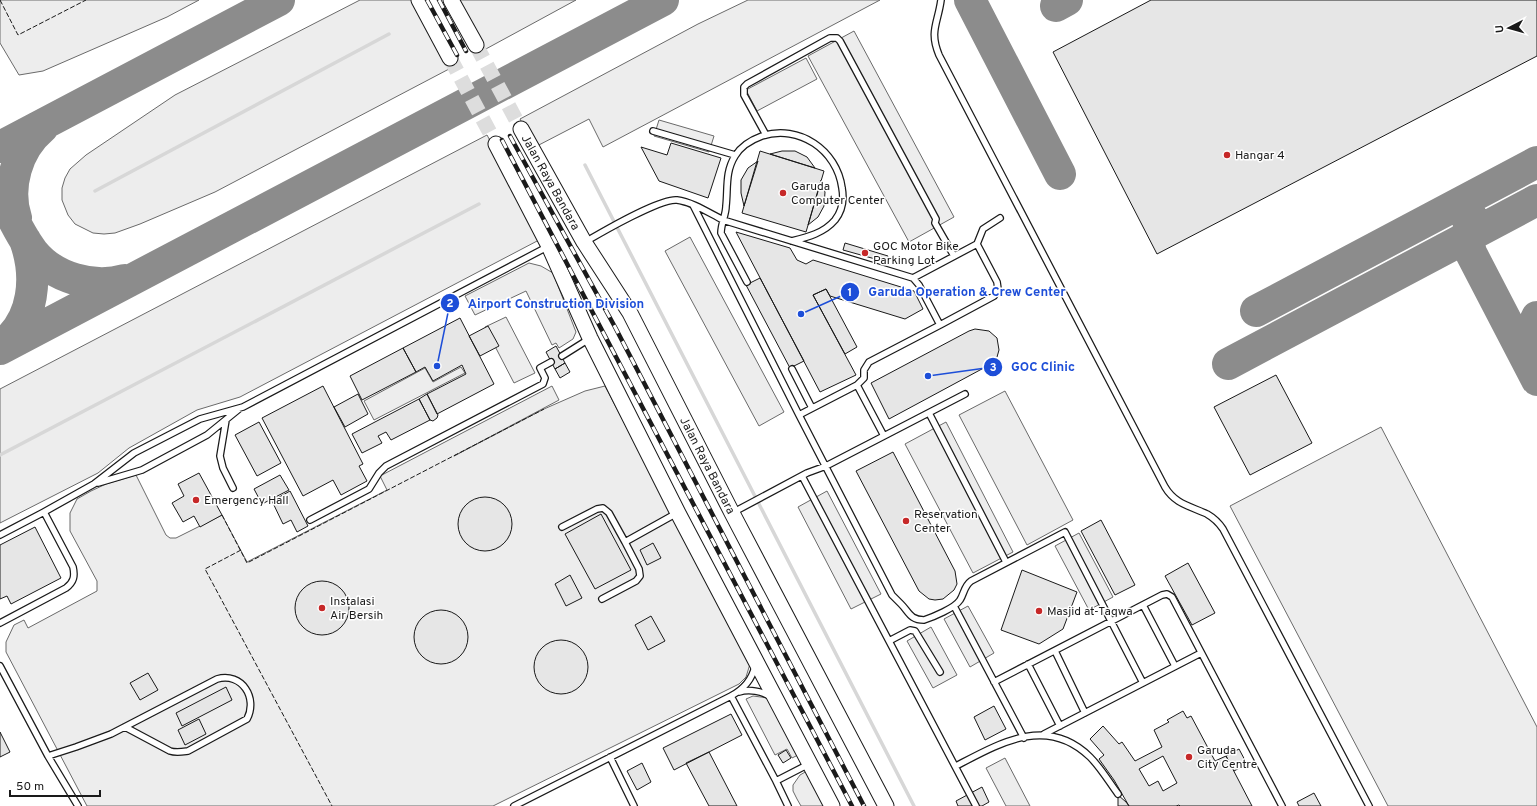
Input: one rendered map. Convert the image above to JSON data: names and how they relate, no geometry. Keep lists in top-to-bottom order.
{
  "streets": {
    "street": ["Jalan Raya Bandara"]
  },
  "places": [
    "Hangar 4",
    "Garuda Computer Center",
    "GOC Motor Bike Parking Lot",
    "Garuda Operation & Crew Center",
    "Airport Construction Division",
    "GOC Clinic",
    "Emergency Hall",
    "Reservation Center",
    "Instalasi Air Bersih",
    "Masjid at-Taqwa",
    "Garuda City Centre"
  ],
  "scale_bar": "50 m",
  "north": "left"
}
